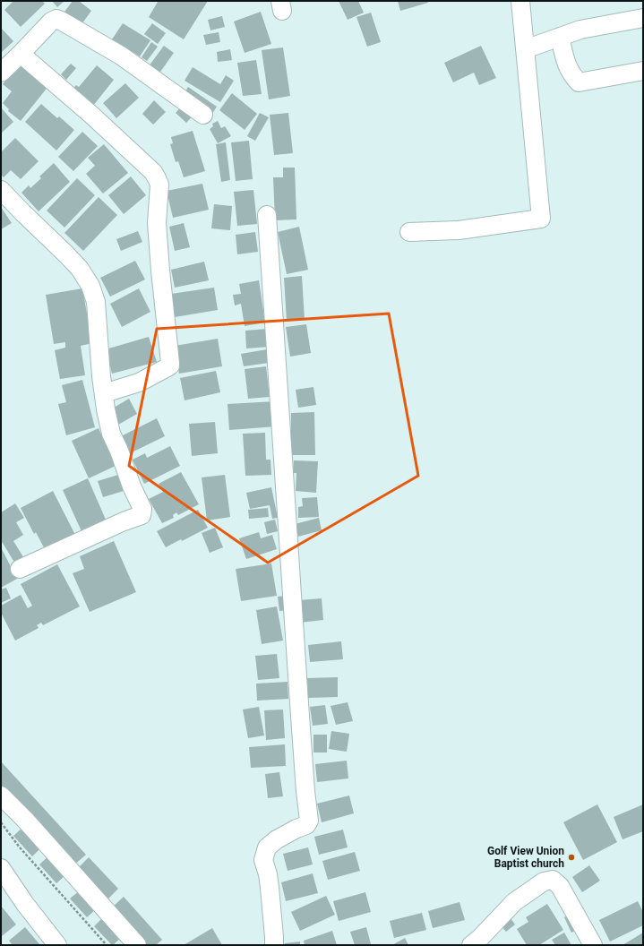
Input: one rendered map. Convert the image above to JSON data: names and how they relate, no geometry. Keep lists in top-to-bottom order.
{
  "places": ["Golf View Union Baptist church"]
}
